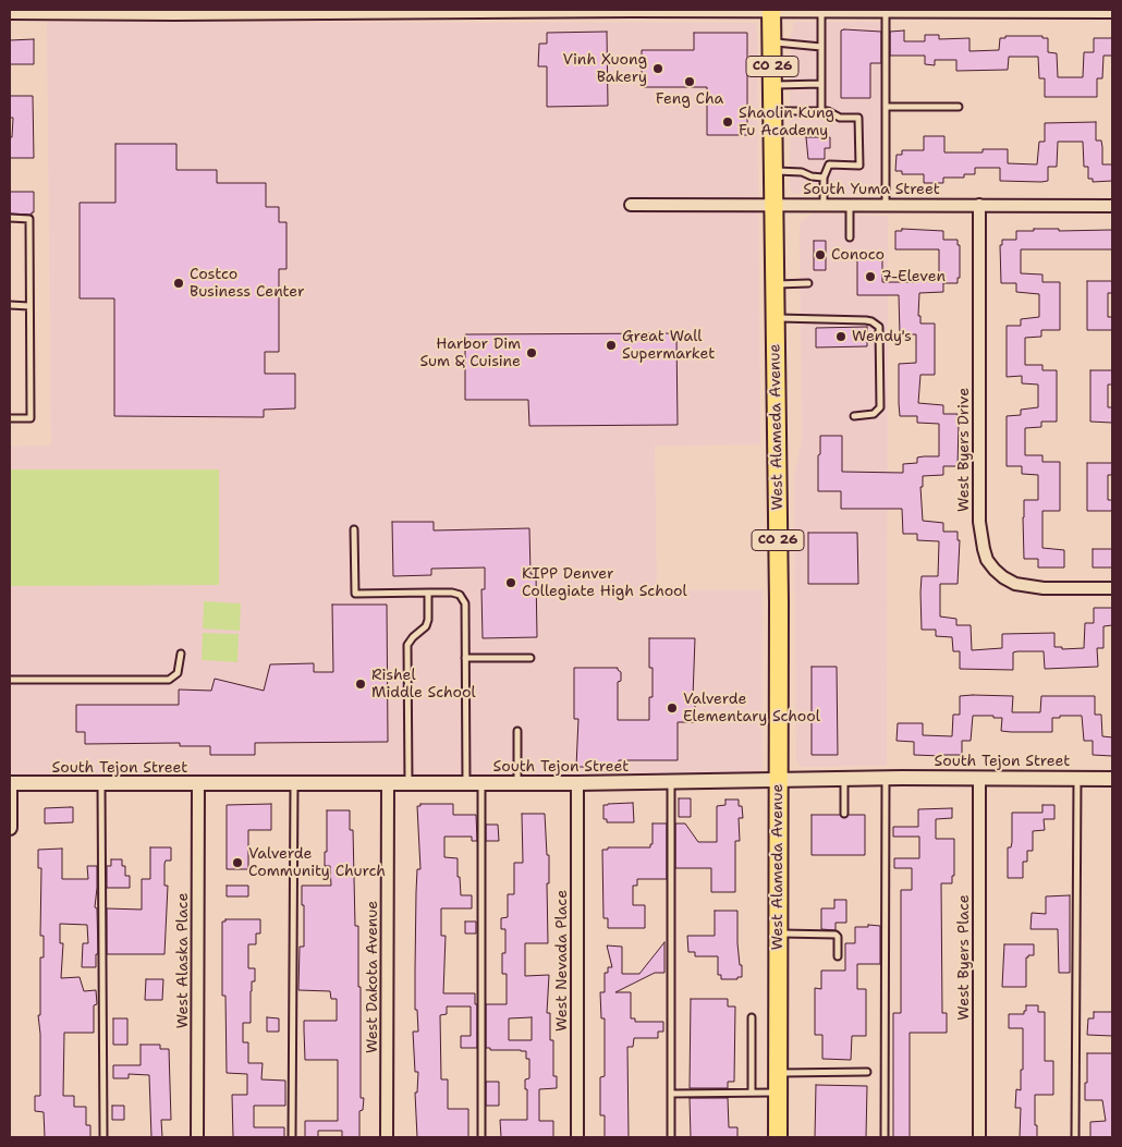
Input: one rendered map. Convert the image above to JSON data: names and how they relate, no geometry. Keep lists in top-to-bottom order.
{
  "streets": {
    "main road": ["CO 26", "West Alameda Avenue"],
    "street": [
      "South Yuma Street",
      "West Byers Drive",
      "South Tejon Street",
      "West Byers Place",
      "West Alaska Place",
      "West Nevada Place",
      "West Dakota Avenue"
    ]
  },
  "crossings": [
    ["South Yuma Street", "West Alameda Avenue"],
    ["South Yuma Street", "West Byers Drive"],
    ["West Alameda Avenue", "South Tejon Street"],
    ["South Tejon Street", "West Byers Place"],
    ["South Tejon Street", "West Alaska Place"],
    ["South Tejon Street", "West Nevada Place"],
    ["South Tejon Street", "West Dakota Avenue"]
  ],
  "places": [
    "Vinh Xuong Bakery",
    "Feng Cha",
    "Shaolin Kung Fu Academy",
    "Conoco",
    "7-Eleven",
    "Costco Business Center",
    "Wendy's",
    "Great Wall Supermarket",
    "Harbor Dim Sum & Cuisine",
    "KIPP Denver Collegiate High School",
    "Rishel Middle School",
    "Valverde Elementary School",
    "Valverde Community Church"
  ]
}
